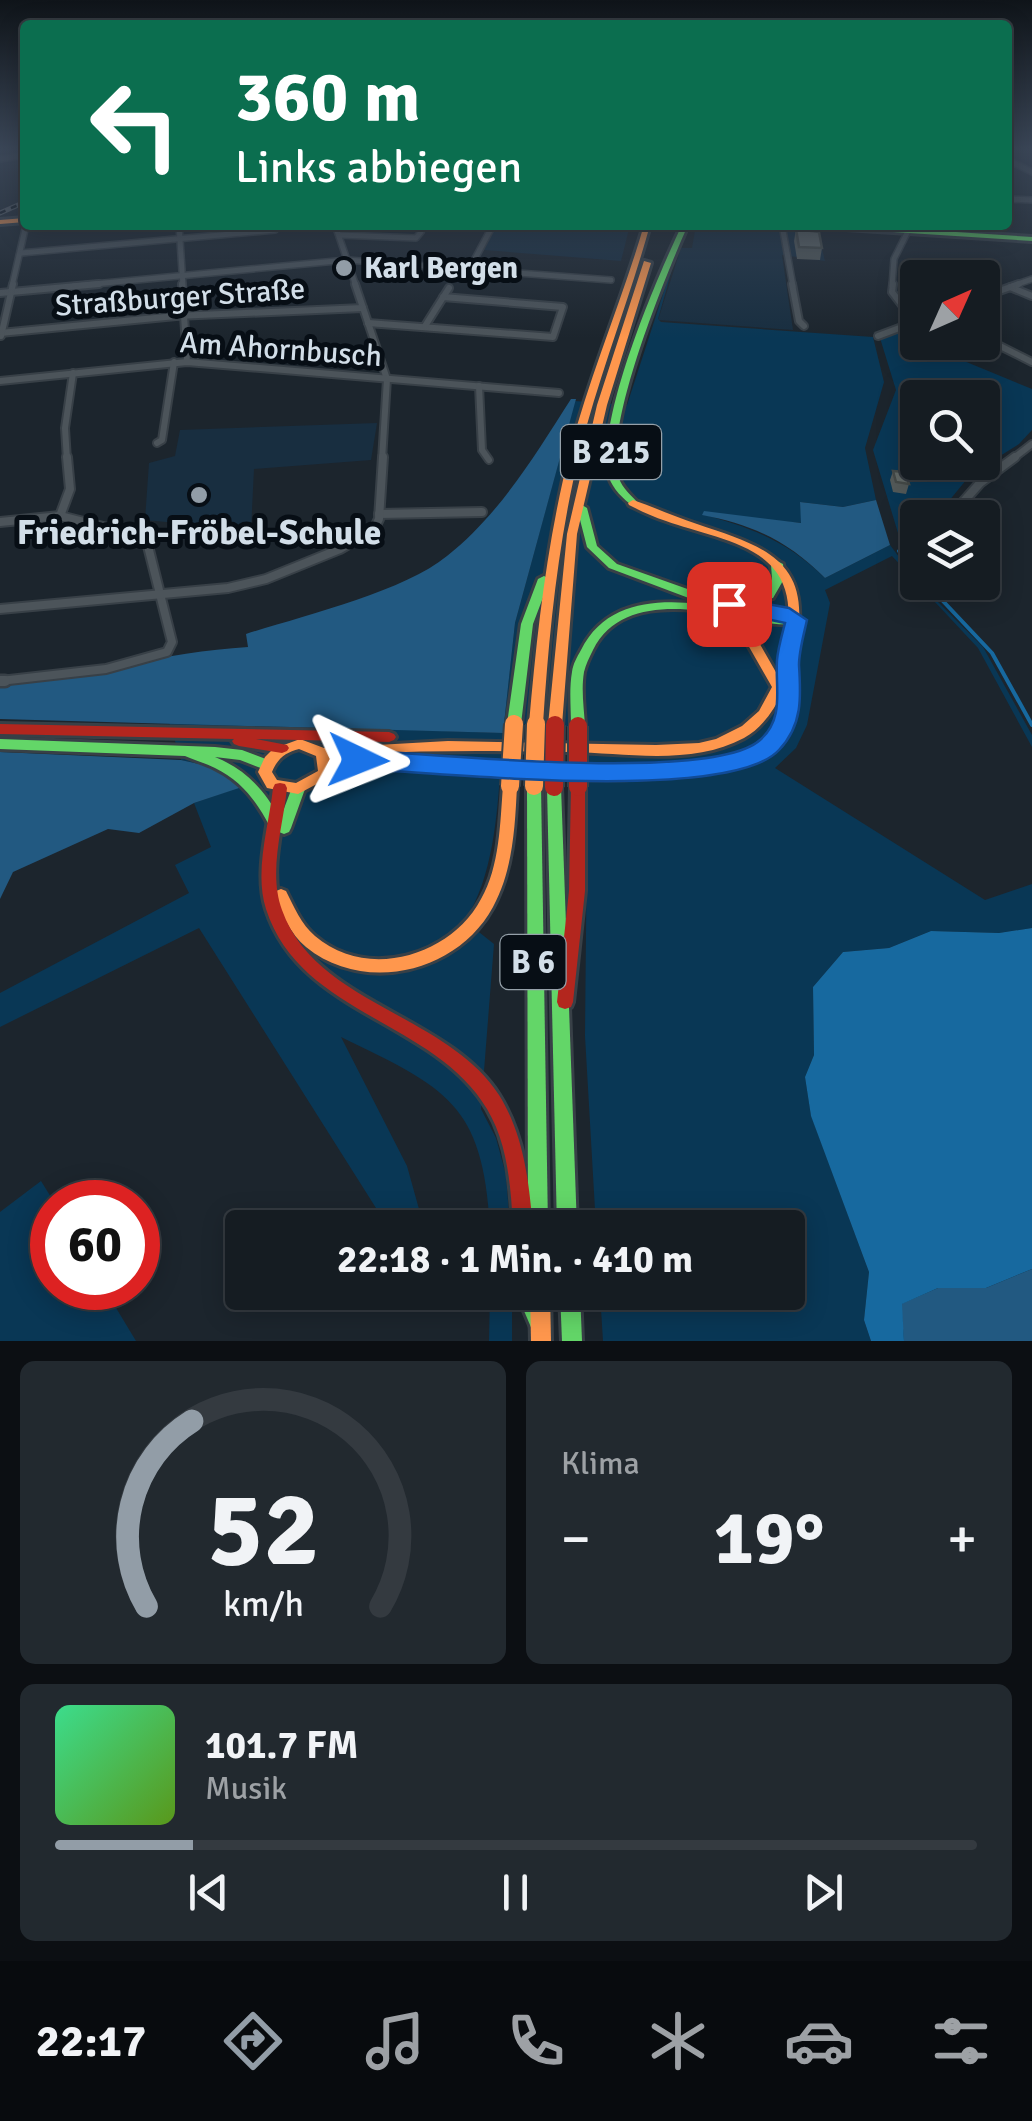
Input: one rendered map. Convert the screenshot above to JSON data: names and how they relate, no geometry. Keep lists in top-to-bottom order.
{
  "streets": {
    "main road": ["B 215", "B 6"],
    "street": ["Straßburger Straße", "Am Ahornbusch"]
  },
  "places": ["Karl Bergen", "Friedrich-Fröbel-Schule"],
  "north": "top right",
  "page": {
    "turn": ["360 m", "Links abbiegen"],
    "limit": "60",
    "trip": "22:18 · 1 Min. · 410 m",
    "tile": "Klima",
    "heat": ["−", "19°", "+"],
    "song": ["101.7 FM", "Musik"],
    "tabs": "22:17",
    "gauge": ["52", "km/h"]
  }
}
